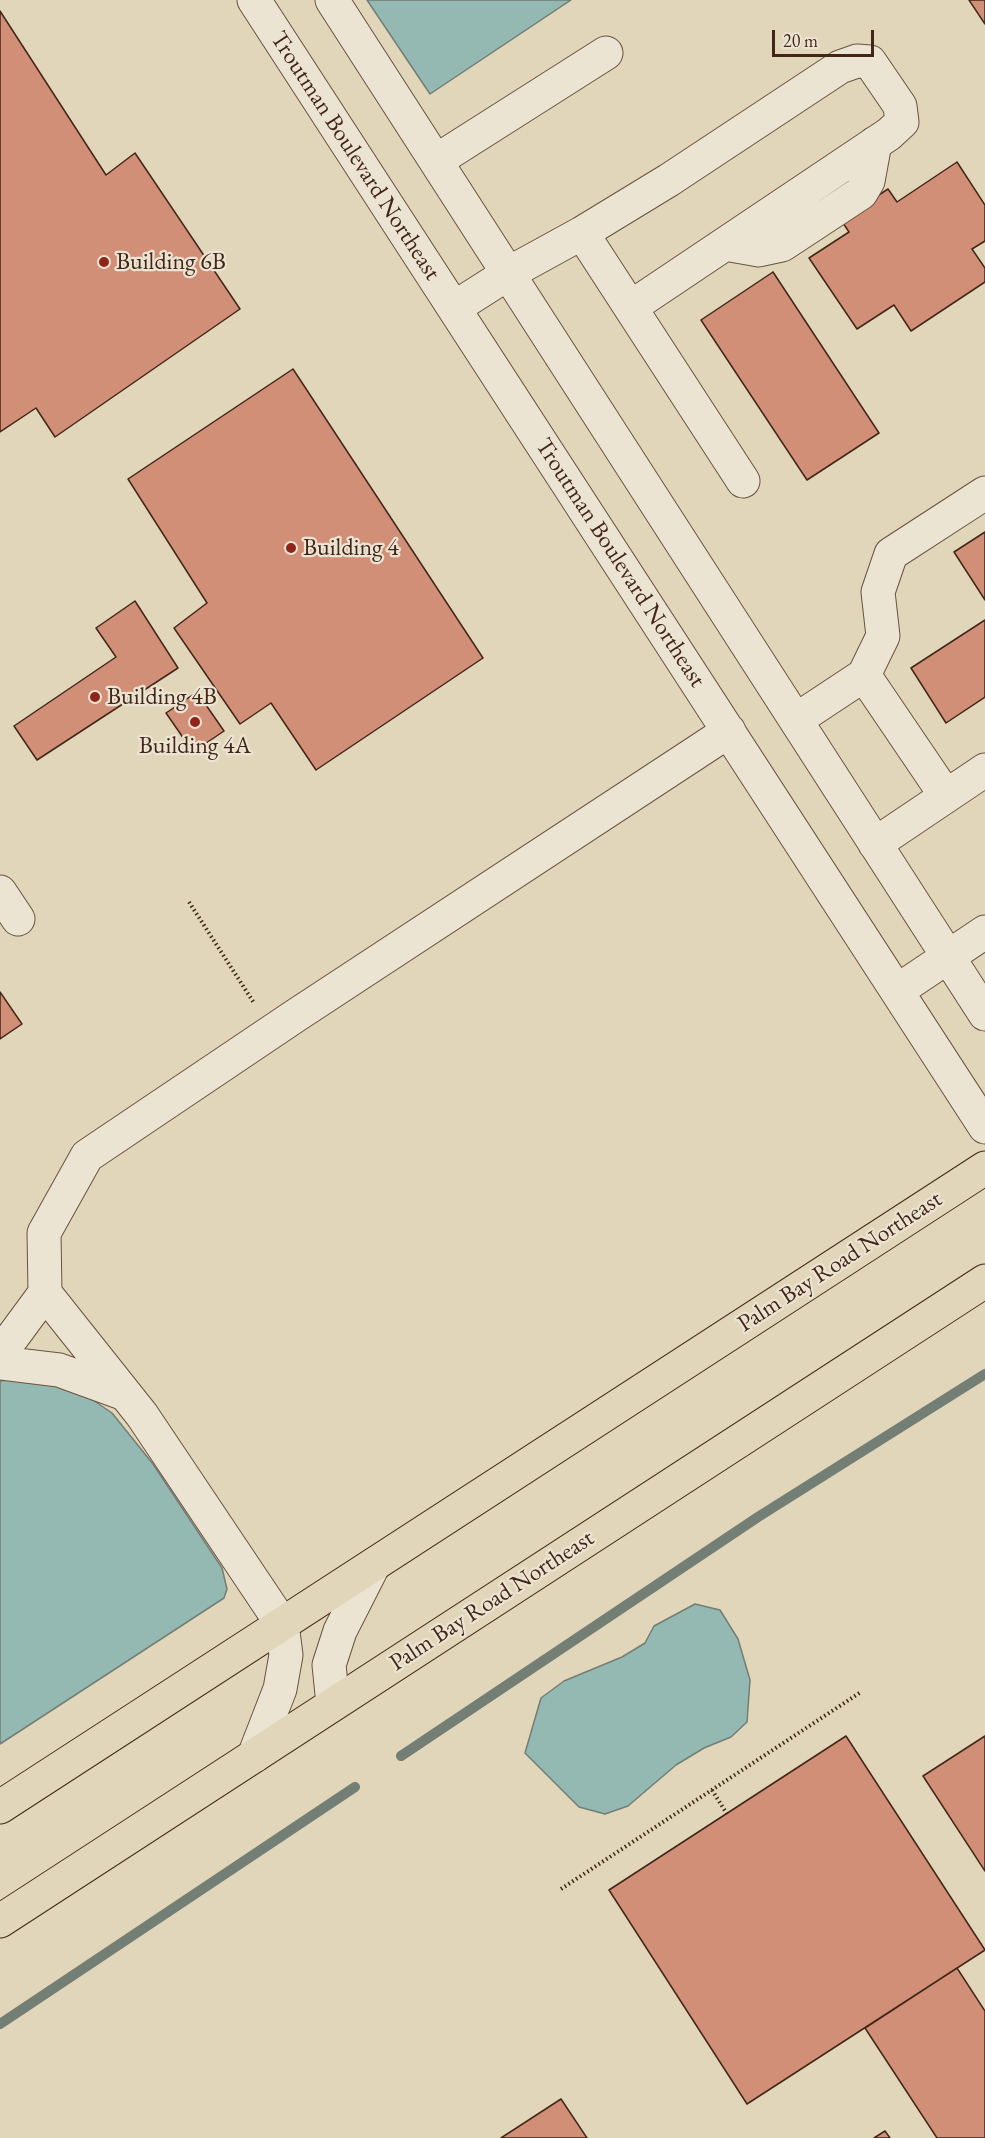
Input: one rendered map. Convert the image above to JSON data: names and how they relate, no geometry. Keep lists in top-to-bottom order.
{
  "streets": {
    "main road": ["Palm Bay Road Northeast"],
    "street": ["Troutman Boulevard Northeast"]
  },
  "places": [
    "Building 6B",
    "Building 4",
    "Building 4B",
    "Building 4A"
  ],
  "scale_bar": "20 m"
}
